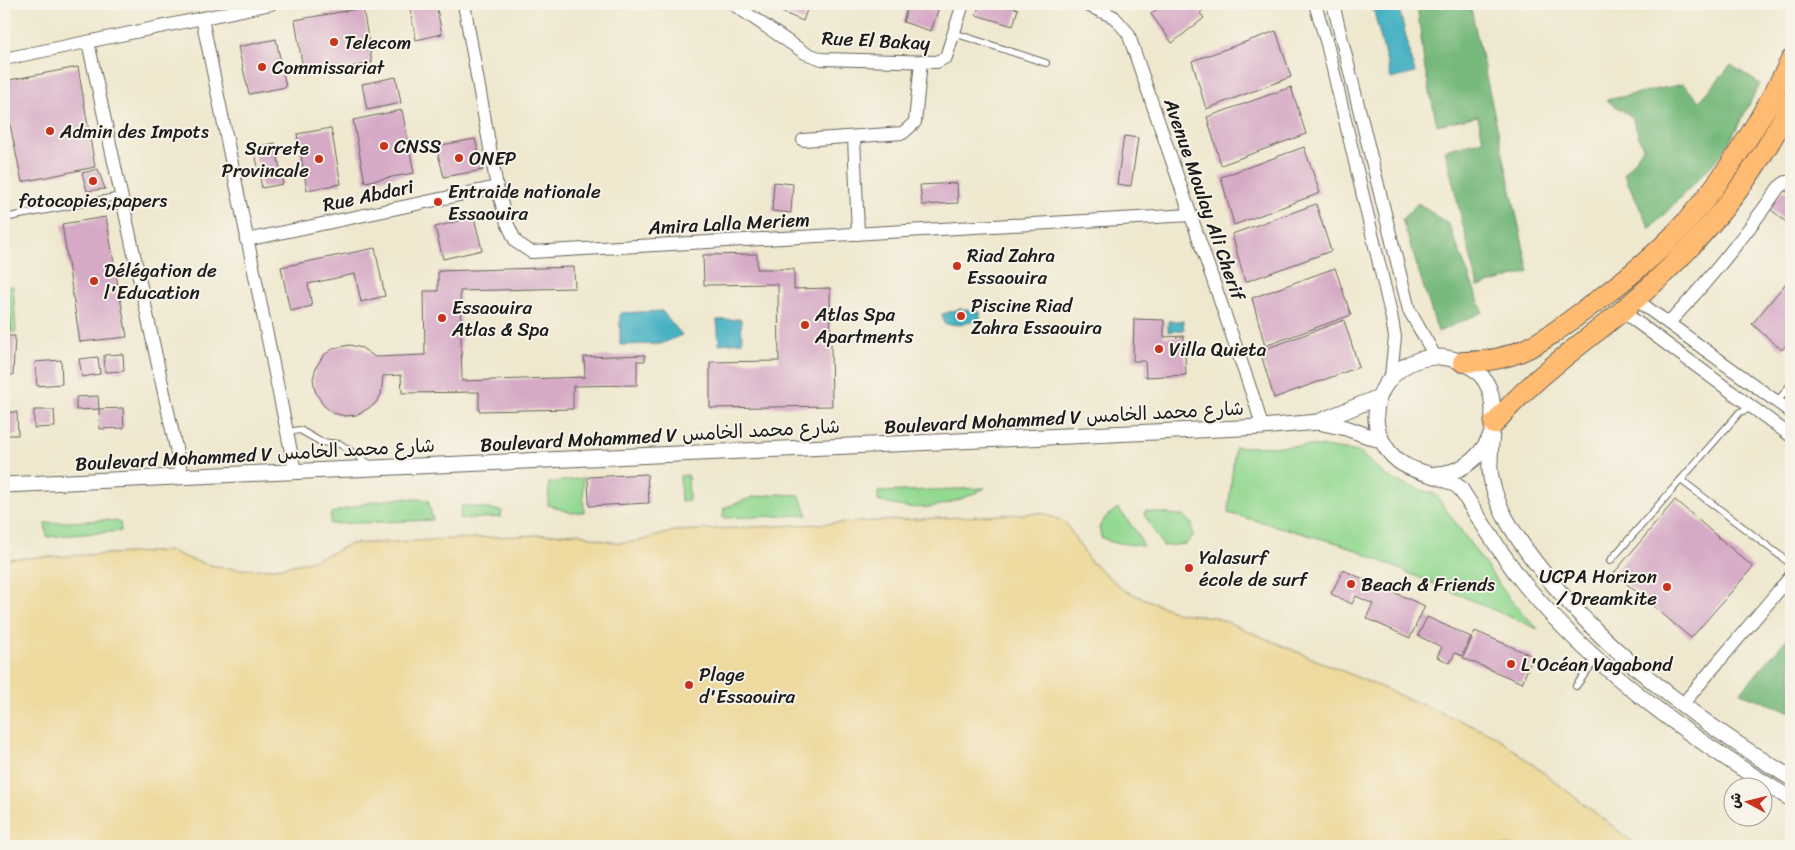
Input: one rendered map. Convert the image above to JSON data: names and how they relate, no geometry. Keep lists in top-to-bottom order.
{
  "streets": {
    "street": [
      "Rue El Bakay",
      "Rue Abdari",
      "Avenue Moulay Ali Cherif",
      "Amira Lalla Meriem",
      "Boulevard Mohammed V شارع محمد الخامس"
    ]
  },
  "crossings": [
    ["Rue Abdari", "Amira Lalla Meriem"],
    ["Avenue Moulay Ali Cherif", "Amira Lalla Meriem"],
    ["Avenue Moulay Ali Cherif", "Boulevard Mohammed V شارع محمد الخامس"]
  ],
  "places": [
    "Telecom",
    "Commissariat",
    "Admin des Impots",
    "CNSS",
    "ONEP",
    "Surrete Provincale",
    "fotocopies,papers",
    "Entraide nationale Essaouira",
    "Riad Zahra Essaouira",
    "Délégation de l'Education",
    "Piscine Riad Zahra Essaouira",
    "Essaouira Atlas & Spa",
    "Atlas Spa Apartments",
    "Villa Quieta",
    "Yalasurf école de surf",
    "Beach & Friends",
    "UCPA Horizon / Dreamkite",
    "L'Océan Vagabond",
    "Plage d'Essaouira"
  ],
  "north": "left"
}
